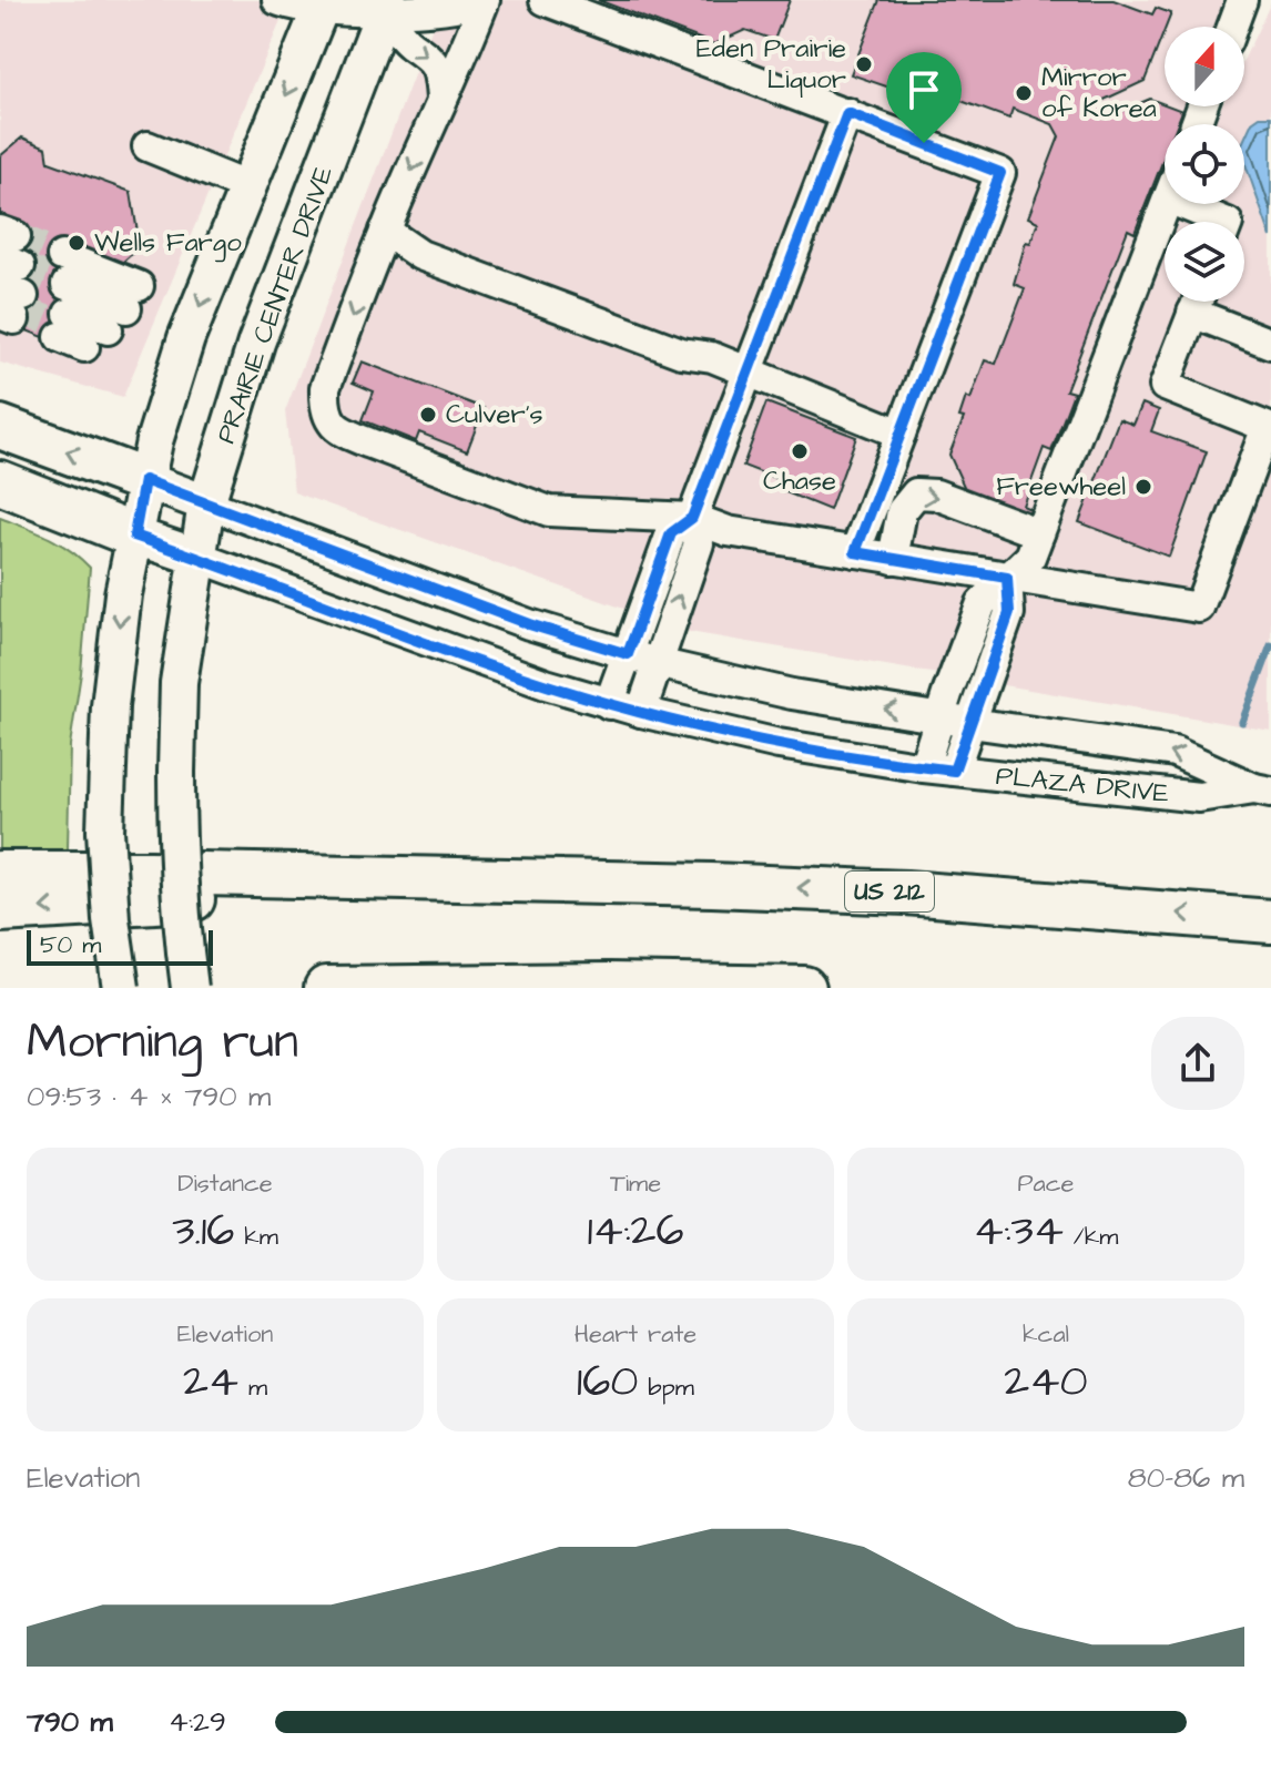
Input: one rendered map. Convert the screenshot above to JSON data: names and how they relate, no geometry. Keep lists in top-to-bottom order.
{
  "streets": {
    "highway": ["US 212"],
    "main road": ["PRAIRIE CENTER DRIVE"],
    "street": ["PLAZA DRIVE"]
  },
  "crossings": [
    ["PRAIRIE CENTER DRIVE", "PLAZA DRIVE"]
  ],
  "places": [
    "Eden Prairie Liquor",
    "Mirror of Korea",
    "Wells Fargo",
    "Culver's",
    "Chase",
    "Freewheel"
  ],
  "scale_bar": "50 m",
  "north": "top",
  "page": {
    "scale": "50 m",
    "heading": ["Morning run", "09:53 · 4 × 790 m"],
    "stats": [
      ["Distance", "3.16 km"],
      ["Time", "14:26"],
      ["Pace", "4:34 /km"],
      ["Elevation", "24 m"],
      ["Heart rate", "160 bpm"],
      ["kcal", "240"]
    ],
    "chart": ["Elevation", "80–86 m"],
    "list": [
      {
        "name": "790 m",
        "note": "4:29"
      }
    ]
  }
}
